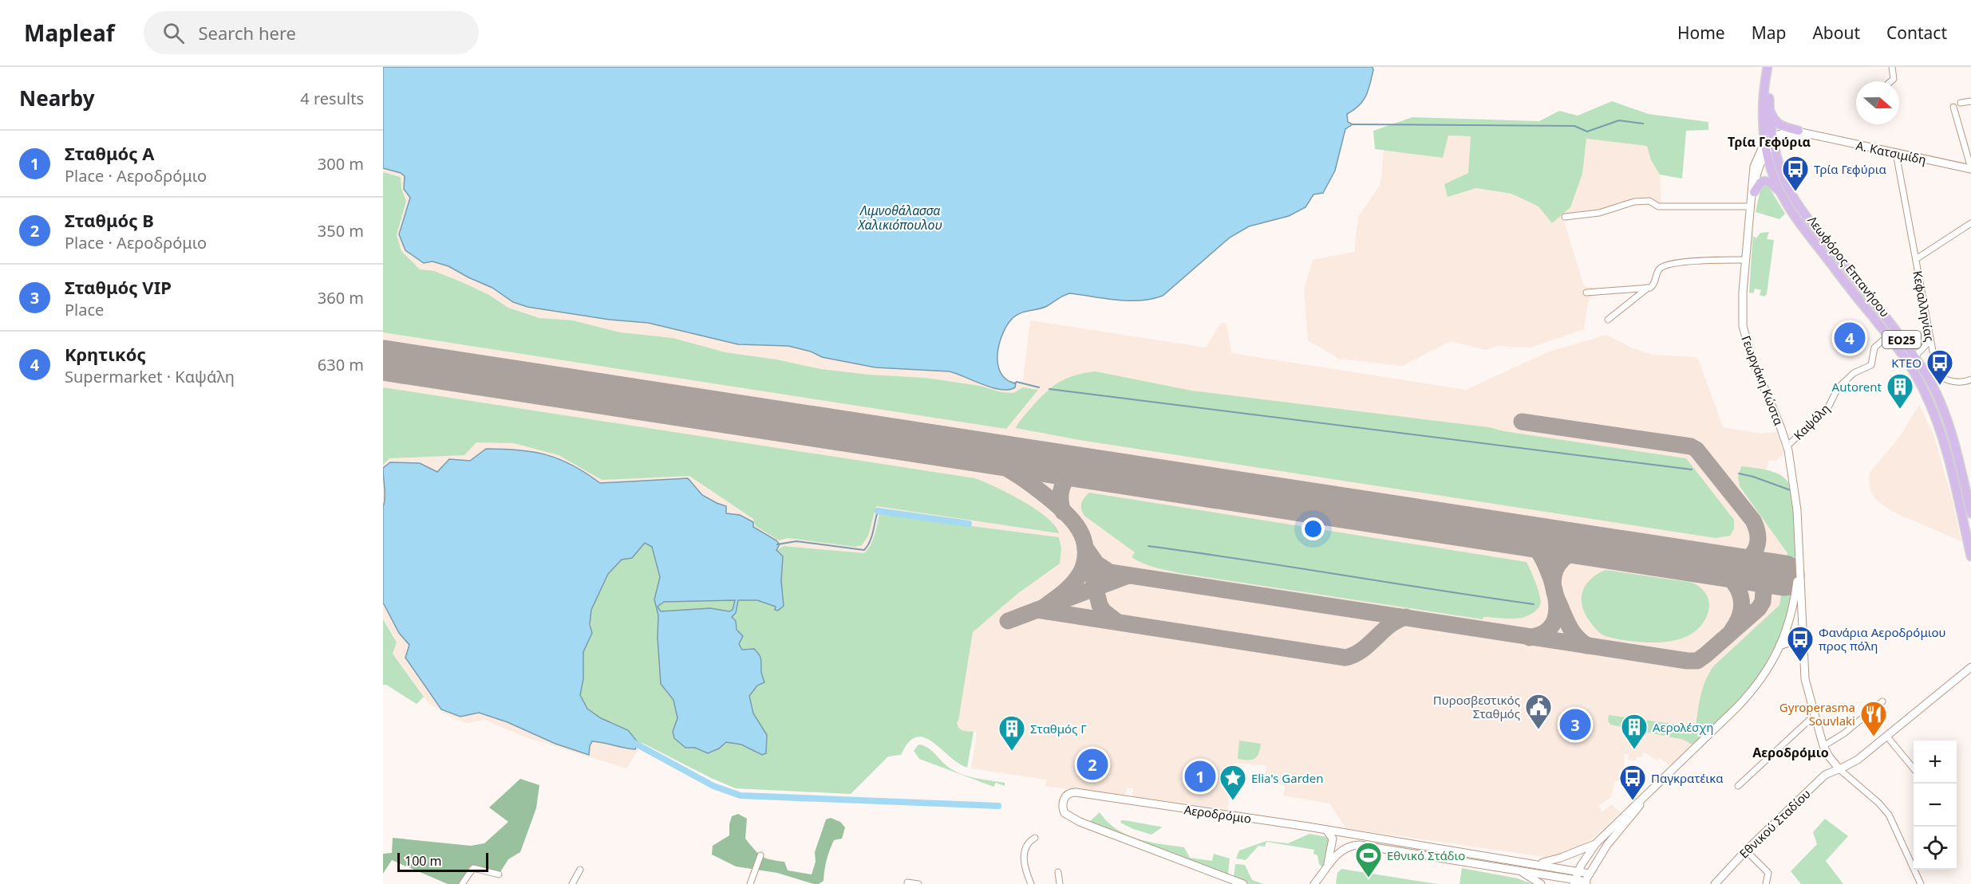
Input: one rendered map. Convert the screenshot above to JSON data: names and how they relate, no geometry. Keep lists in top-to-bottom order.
{
  "streets": {
    "main road": [
      "Α. Κατσιμίδη",
      "Λεωφόρος Επτανήσου",
      "ΕΟ25",
      "Γεωργάκη Κώστα",
      "Αεροδρόμιο",
      "Εθνικού Σταδίου"
    ],
    "street": ["Κεφαλληνίας", "Καψάλη"]
  },
  "crossings": [
    ["Α. Κατσιμίδη", "Λεωφόρος Επτανήσου"],
    ["Α. Κατσιμίδη", "Κεφαλληνίας"],
    ["Α. Κατσιμίδη", "ΕΟ25"],
    ["Α. Κατσιμίδη", "Γεωργάκη Κώστα"],
    ["Λεωφόρος Επτανήσου", "ΕΟ25"],
    ["Λεωφόρος Επτανήσου", "Γεωργάκη Κώστα"],
    ["Λεωφόρος Επτανήσου", "Καψάλη"],
    ["ΕΟ25", "Γεωργάκη Κώστα"],
    ["Γεωργάκη Κώστα", "Καψάλη"],
    ["Γεωργάκη Κώστα", "Αεροδρόμιο"],
    ["Γεωργάκη Κώστα", "Εθνικού Σταδίου"]
  ],
  "districts": ["Τρία Γεφύρια", "Αεροδρόμιο"],
  "water": ["Λιμνοθάλασσα Χαλικιόπουλου"],
  "places": {
    "bus stop": [
      "Τρία Γεφύρια",
      "ΚΤΕΟ",
      "Φανάρια Αεροδρόμιου προς πόλη",
      "Παγκρατέικα"
    ],
    "building": ["Autorent", "Αερολέσχη", "Σταθμός Γ"],
    "public building": ["Πυροσβεστικός Σταθμός"],
    "restaurant": ["Gyroperasma Souvlaki"],
    "place": ["Elia's Garden"],
    "sports": ["Εθνικό Στάδιο"]
  },
  "scale_bar": "100 m",
  "north": "right",
  "page": {
    "header": "Mapleaf",
    "search": "Search here",
    "nav": [
      "Home",
      "Map",
      "About",
      "Contact"
    ],
    "heading": ["Nearby", "4 results"],
    "list": [
      {
        "mark": "1",
        "name": "Σταθμός Α",
        "note": "Place · Αεροδρόμιο",
        "value": "300 m"
      },
      {
        "mark": "2",
        "name": "Σταθμός B",
        "note": "Place · Αεροδρόμιο",
        "value": "350 m"
      },
      {
        "mark": "3",
        "name": "Σταθμός VIP",
        "note": "Place",
        "value": "360 m"
      },
      {
        "mark": "4",
        "name": "Κρητικός",
        "note": "Supermarket · Καψάλη",
        "value": "630 m"
      }
    ],
    "pins": [
      "4",
      "3",
      "2",
      "1"
    ],
    "map_buttons": ["+", "−"],
    "scale": "100 m"
  }
}
